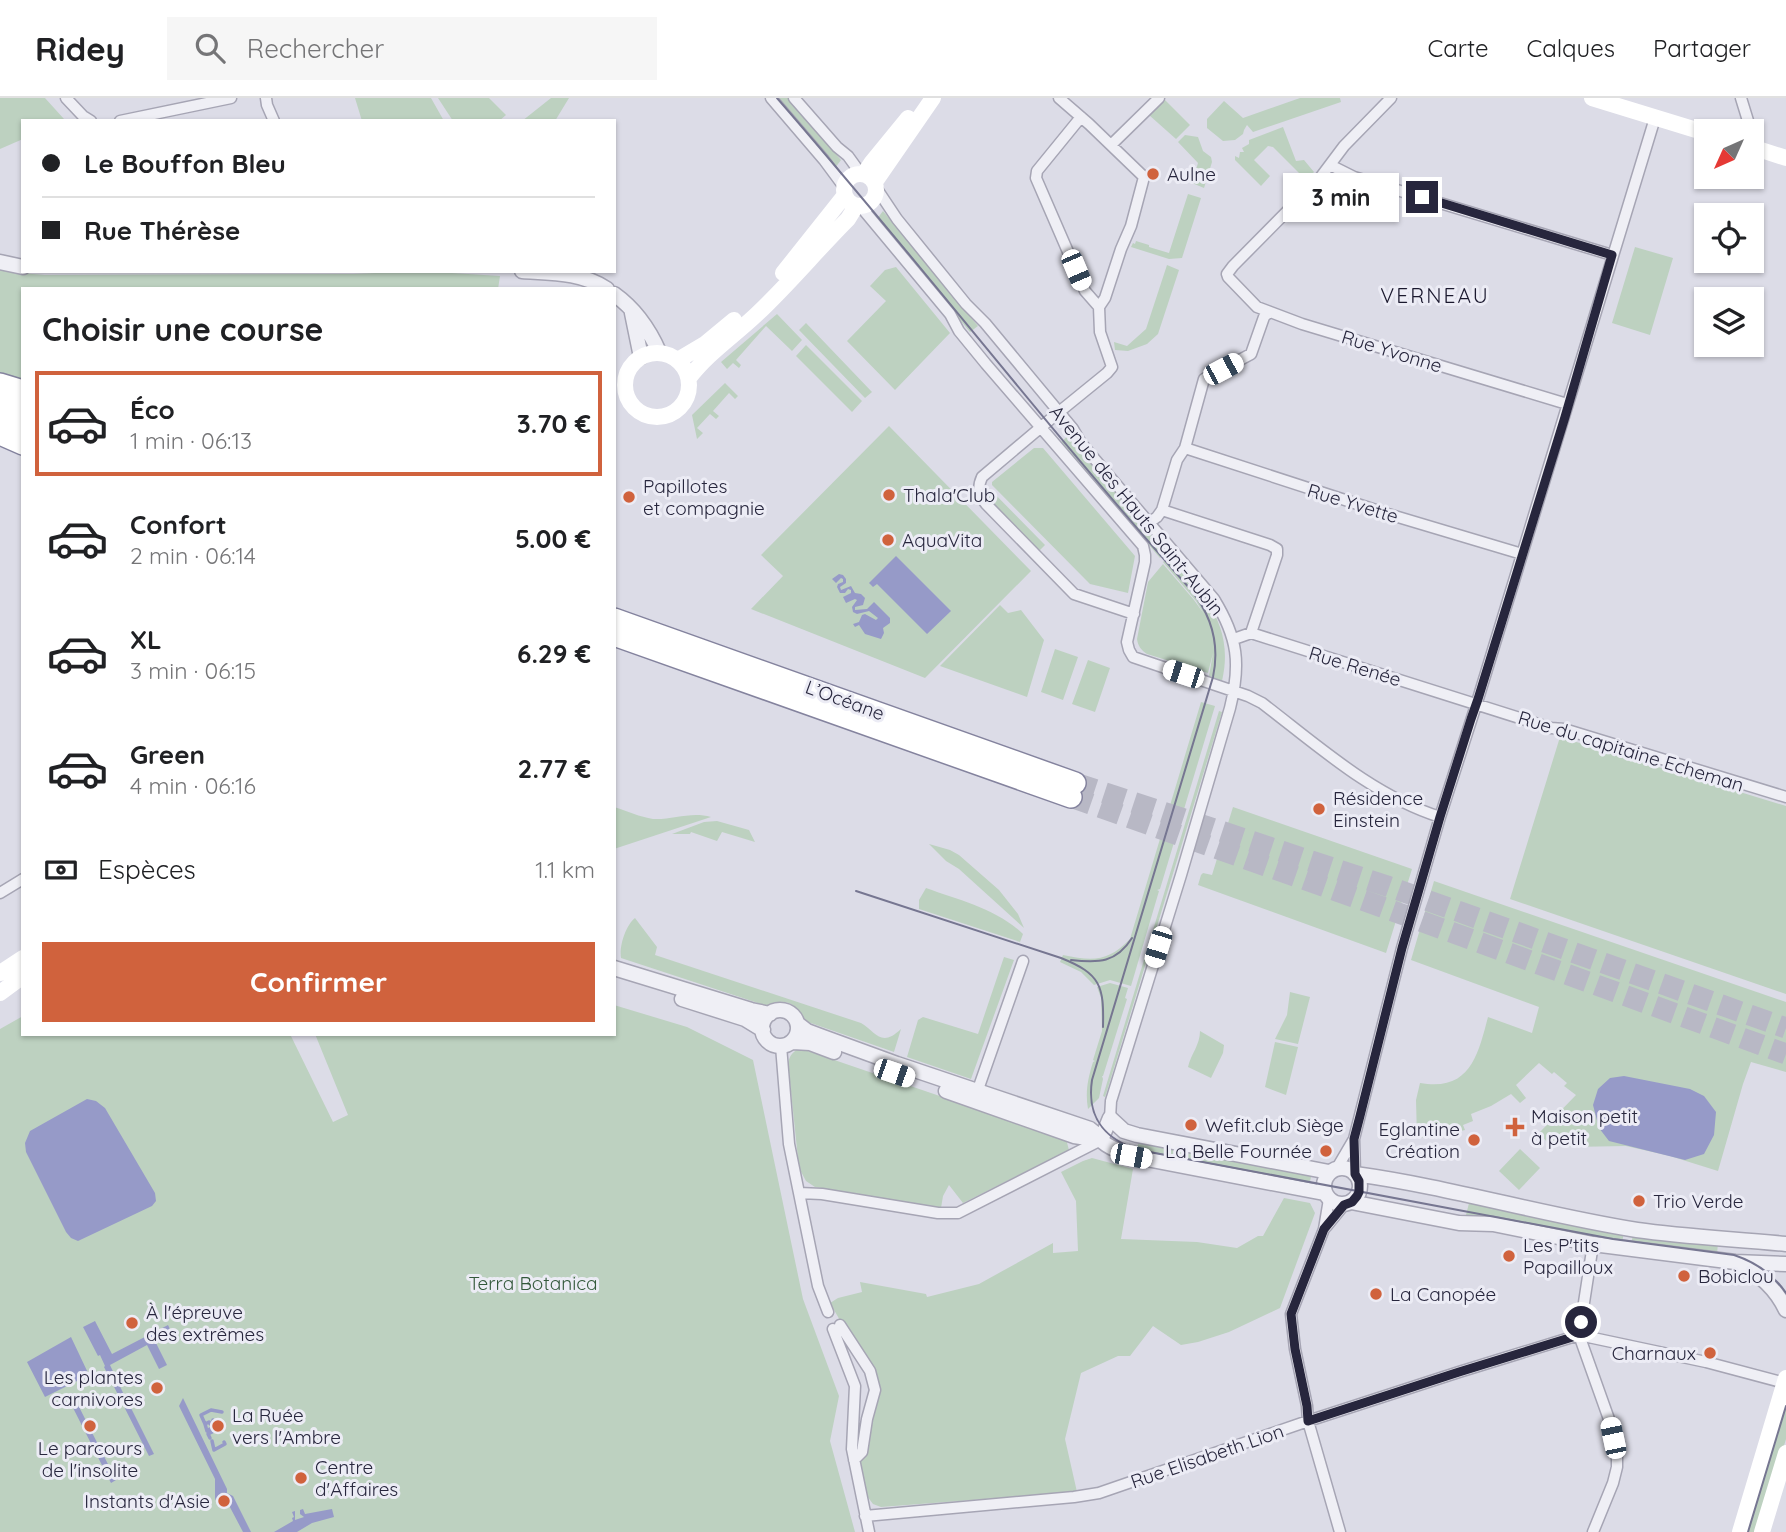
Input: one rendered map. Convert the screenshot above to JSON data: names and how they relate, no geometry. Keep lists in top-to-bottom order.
{
  "streets": {
    "highway": ["L’Océane"],
    "street": [
      "Rue Yvonne",
      "Rue Yvette",
      "Avenue des Hauts Saint-Aubin",
      "Rue Renée",
      "Rue du capitaine Echeman",
      "Rue Elisabeth Lion"
    ]
  },
  "crossings": [
    ["Rue Renée", "Rue du capitaine Echeman"]
  ],
  "districts": ["VERNEAU"],
  "parks": ["Terra Botanica"],
  "places": {
    "other": [
      "Aulne",
      "Thala'Club",
      "Papillotes et compagnie",
      "AquaVita",
      "Résidence Einstein",
      "Wefit.club Siège",
      "Eglantine Création",
      "La Belle Fournée",
      "Trio Verde",
      "Les P'tits Papailloux",
      "Bobiclou",
      "La Canopée",
      "À l'épreuve des extrêmes",
      "Charnaux",
      "Les plantes carnivores",
      "Le parcours de l'insolite",
      "La Ruée vers l'Ambre",
      "Centre d'Affaires",
      "Instants d'Asie"
    ],
    "health": ["Maison petit à petit"]
  },
  "north": "bottom left",
  "page": {
    "header": "Ridey",
    "search": "Rechercher",
    "nav": ["Carte", "Calques", "Partager"],
    "banner": ["Le Bouffon Bleu", "Rue Thérèse"],
    "bubble": "3 min",
    "heading": "Choisir une course",
    "list": [
      {
        "name": "Éco",
        "note": "1 min · 06:13",
        "value": "3.70 €"
      },
      {
        "name": "Confort",
        "note": "2 min · 06:14",
        "value": "5.00 €"
      },
      {
        "name": "XL",
        "note": "3 min · 06:15",
        "value": "6.29 €"
      },
      {
        "name": "Green",
        "note": "4 min · 06:16",
        "value": "2.77 €"
      }
    ],
    "pay": ["Espèces", "1.1 km"],
    "buttons": "Confirmer"
  }
}
